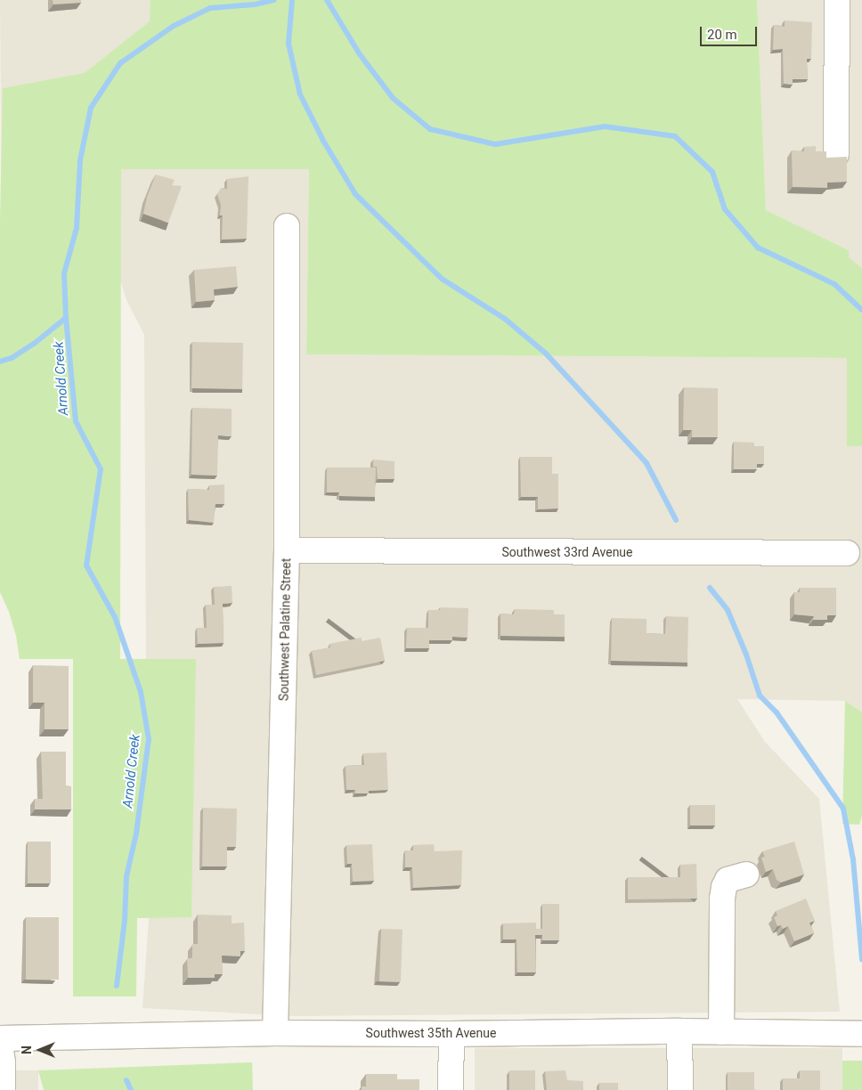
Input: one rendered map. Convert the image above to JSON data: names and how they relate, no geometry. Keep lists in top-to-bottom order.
{
  "streets": {
    "street": ["Southwest 33rd Avenue", "Southwest Palatine Street", "Southwest 35th Avenue"]
  },
  "crossings": [
    ["Southwest 33rd Avenue", "Southwest Palatine Street"],
    ["Southwest Palatine Street", "Southwest 35th Avenue"]
  ],
  "water": ["Arnold Creek"],
  "scale_bar": "20 m",
  "north": "left"
}
